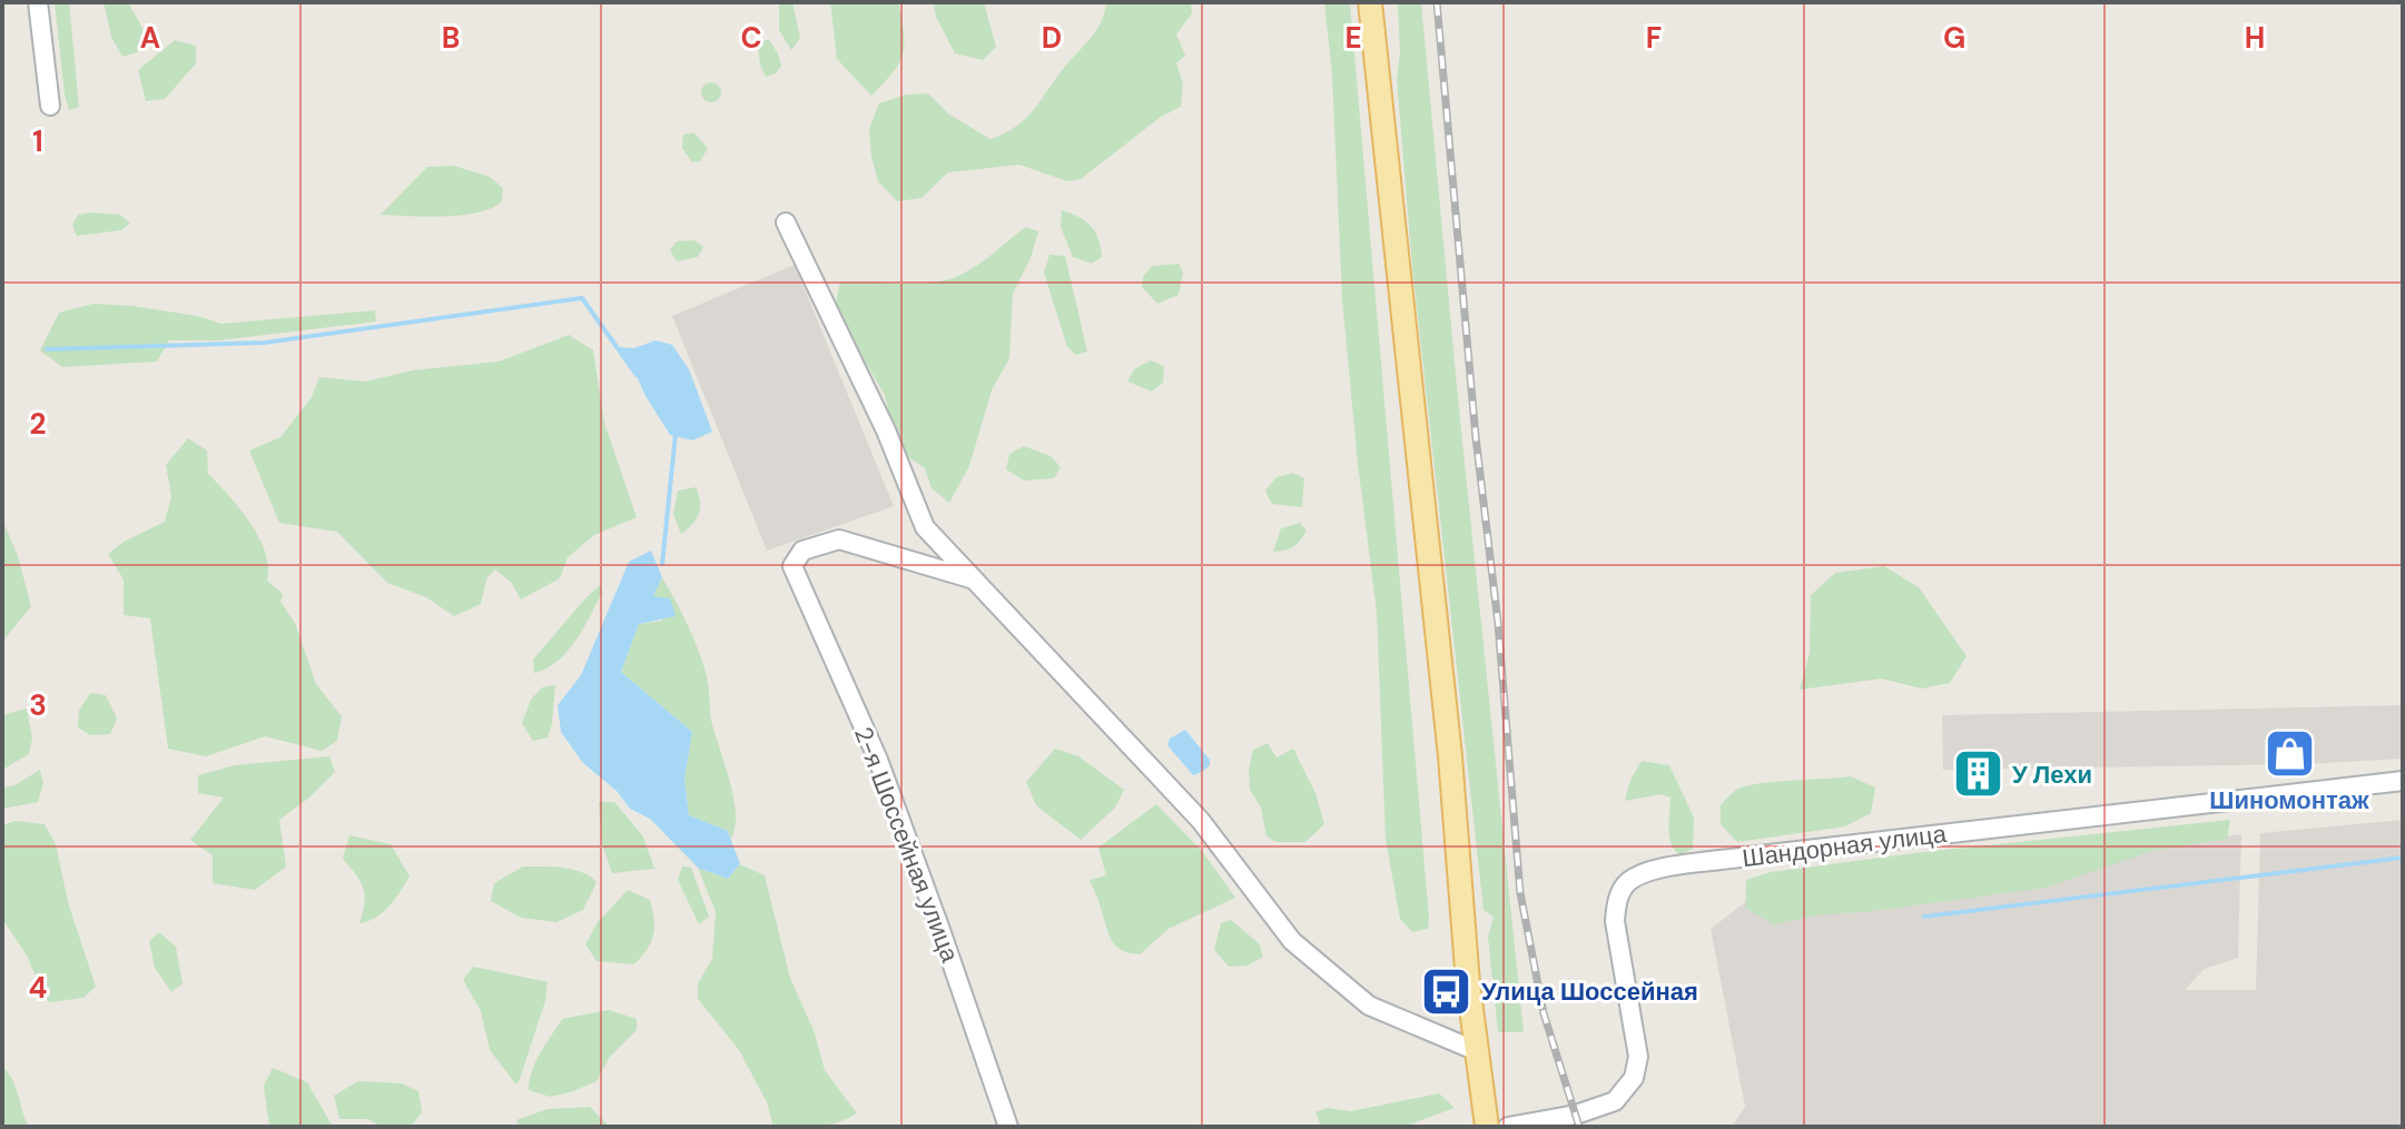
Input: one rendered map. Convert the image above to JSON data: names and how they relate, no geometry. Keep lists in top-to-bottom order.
{
  "streets": {
    "street": ["2-я Шоссейная улица", "Шандорная улица"]
  },
  "places": {
    "shop": ["Шиномонтаж"],
    "building": ["У Лехи"],
    "bus stop": ["Улица Шоссейная"]
  },
  "grid": {
    "columns": [
      "A",
      "B",
      "C",
      "D",
      "E",
      "F",
      "G",
      "H"
    ],
    "rows": [
      "1",
      "2",
      "3",
      "4"
    ]
  }
}
